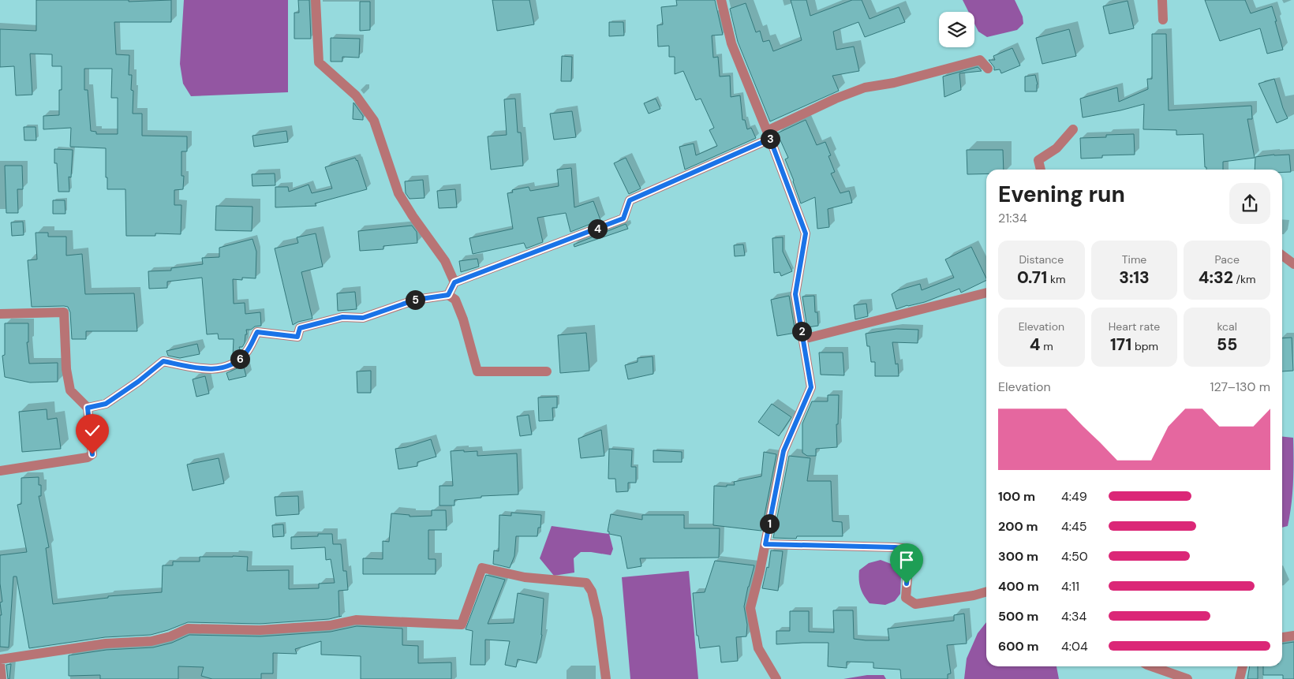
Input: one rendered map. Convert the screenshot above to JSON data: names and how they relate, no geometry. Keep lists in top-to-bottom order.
{
  "page": {
    "pins": [
      "3",
      "4",
      "5",
      "2",
      "6",
      "1"
    ],
    "heading": ["Evening run", "21:34"],
    "stats": [
      ["Distance", "0.71 km"],
      ["Time", "3:13"],
      ["Pace", "4:32 /km"],
      ["Elevation", "4 m"],
      ["Heart rate", "171 bpm"],
      ["kcal", "55"]
    ],
    "chart": ["Elevation", "127–130 m"],
    "list": [
      {
        "name": "100 m",
        "note": "4:49"
      },
      {
        "name": "200 m",
        "note": "4:45"
      },
      {
        "name": "300 m",
        "note": "4:50"
      },
      {
        "name": "400 m",
        "note": "4:11"
      },
      {
        "name": "500 m",
        "note": "4:34"
      },
      {
        "name": "600 m",
        "note": "4:04"
      }
    ]
  }
}
